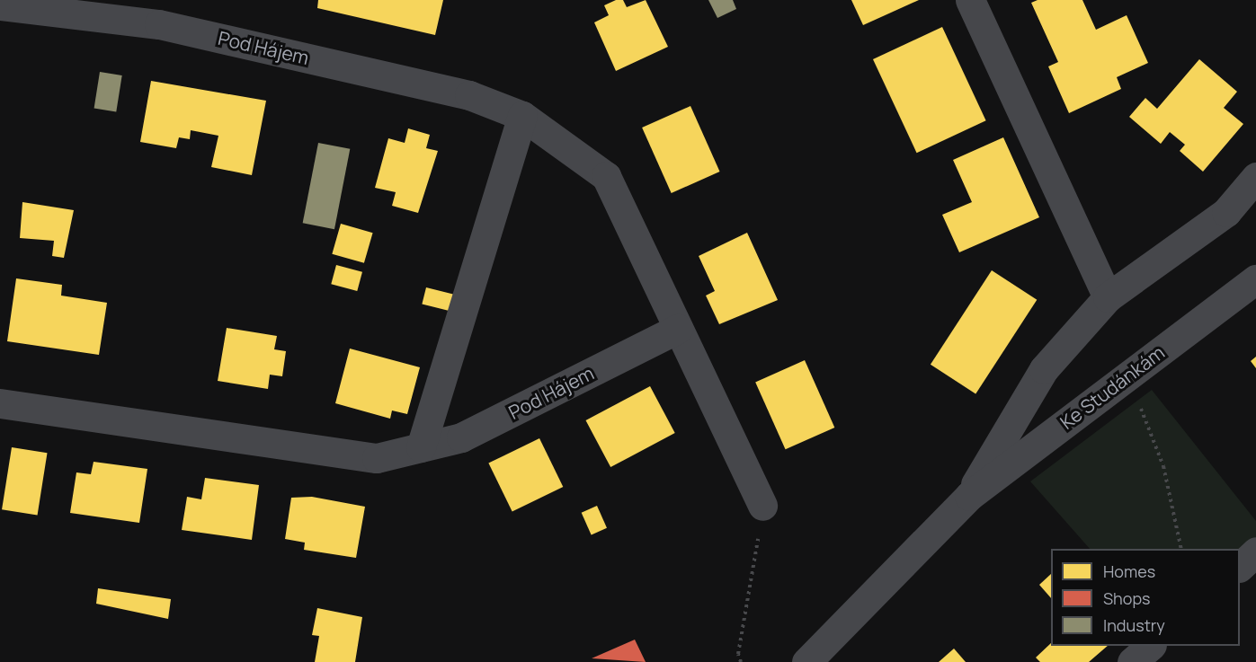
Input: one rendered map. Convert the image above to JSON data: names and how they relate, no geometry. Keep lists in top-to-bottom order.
{
  "streets": {
    "street": ["Pod Hájem", "Ke Studánkám"]
  },
  "legend": ["Homes", "Shops", "Industry"]
}
